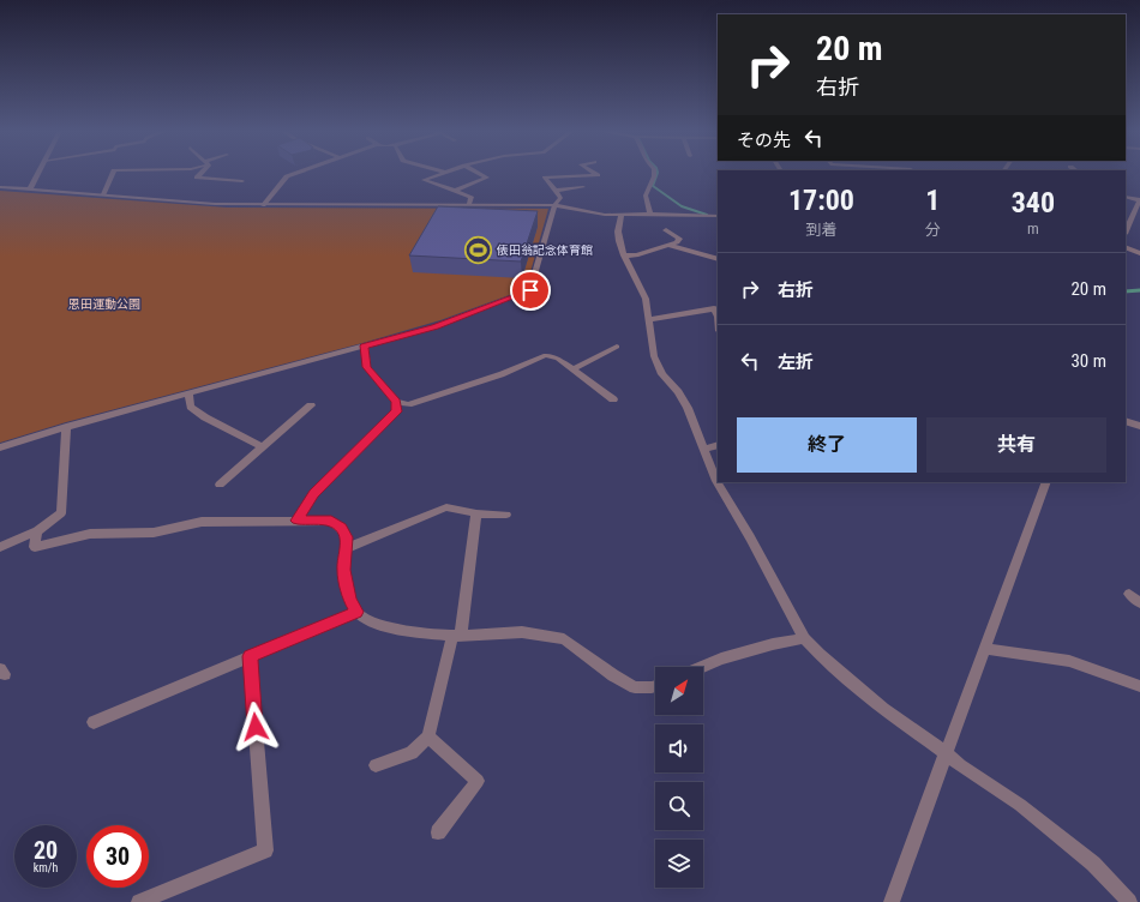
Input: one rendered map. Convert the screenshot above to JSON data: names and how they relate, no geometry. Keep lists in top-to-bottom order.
{
  "parks": ["恩田運動公園"],
  "places": {
    "sports": ["俵田翁記念体育館"]
  },
  "north": "top right",
  "page": {
    "turn": ["20 m", "右折"],
    "then": "その先",
    "eta": [
      "17:00",
      "到着",
      "1",
      "分",
      "340",
      "m"
    ],
    "list": [
      {
        "name": "右折",
        "value": "20 m"
      },
      {
        "name": "左折",
        "value": "30 m"
      }
    ],
    "buttons": ["終了", "共有"],
    "speed": "20 km/h",
    "limit": "30"
  }
}
